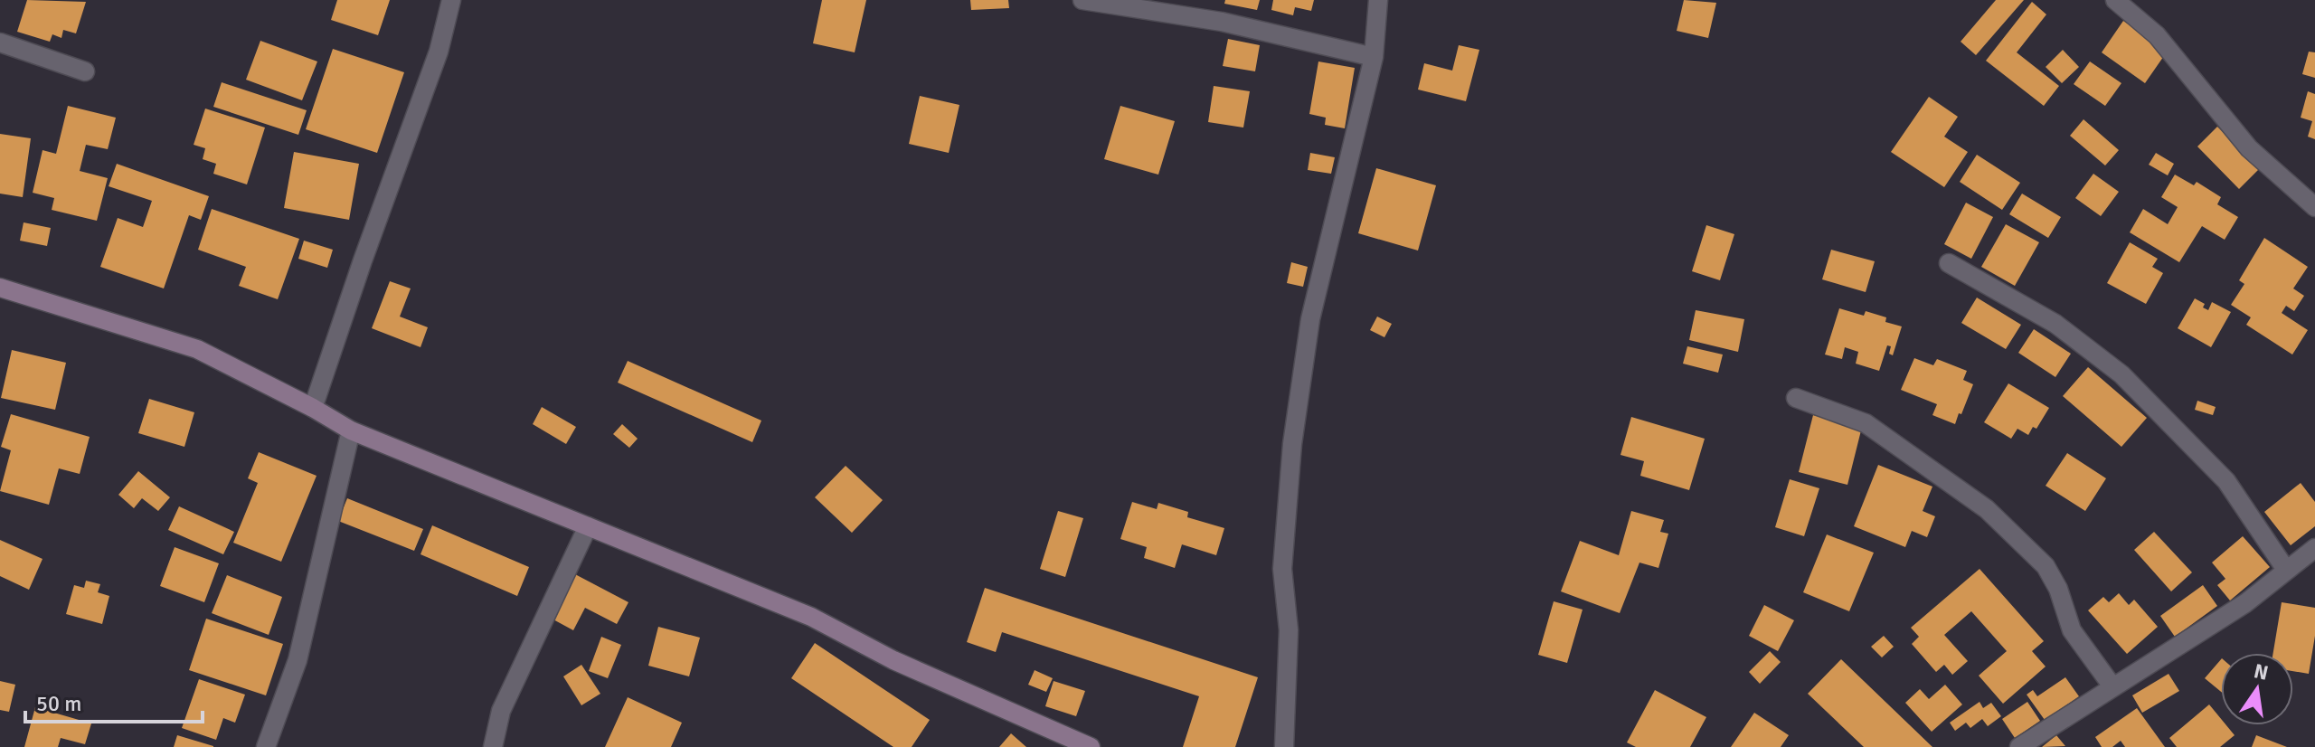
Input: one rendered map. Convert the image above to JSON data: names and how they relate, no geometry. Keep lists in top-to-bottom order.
{
  "scale_bar": "50 m",
  "north": "top"
}
